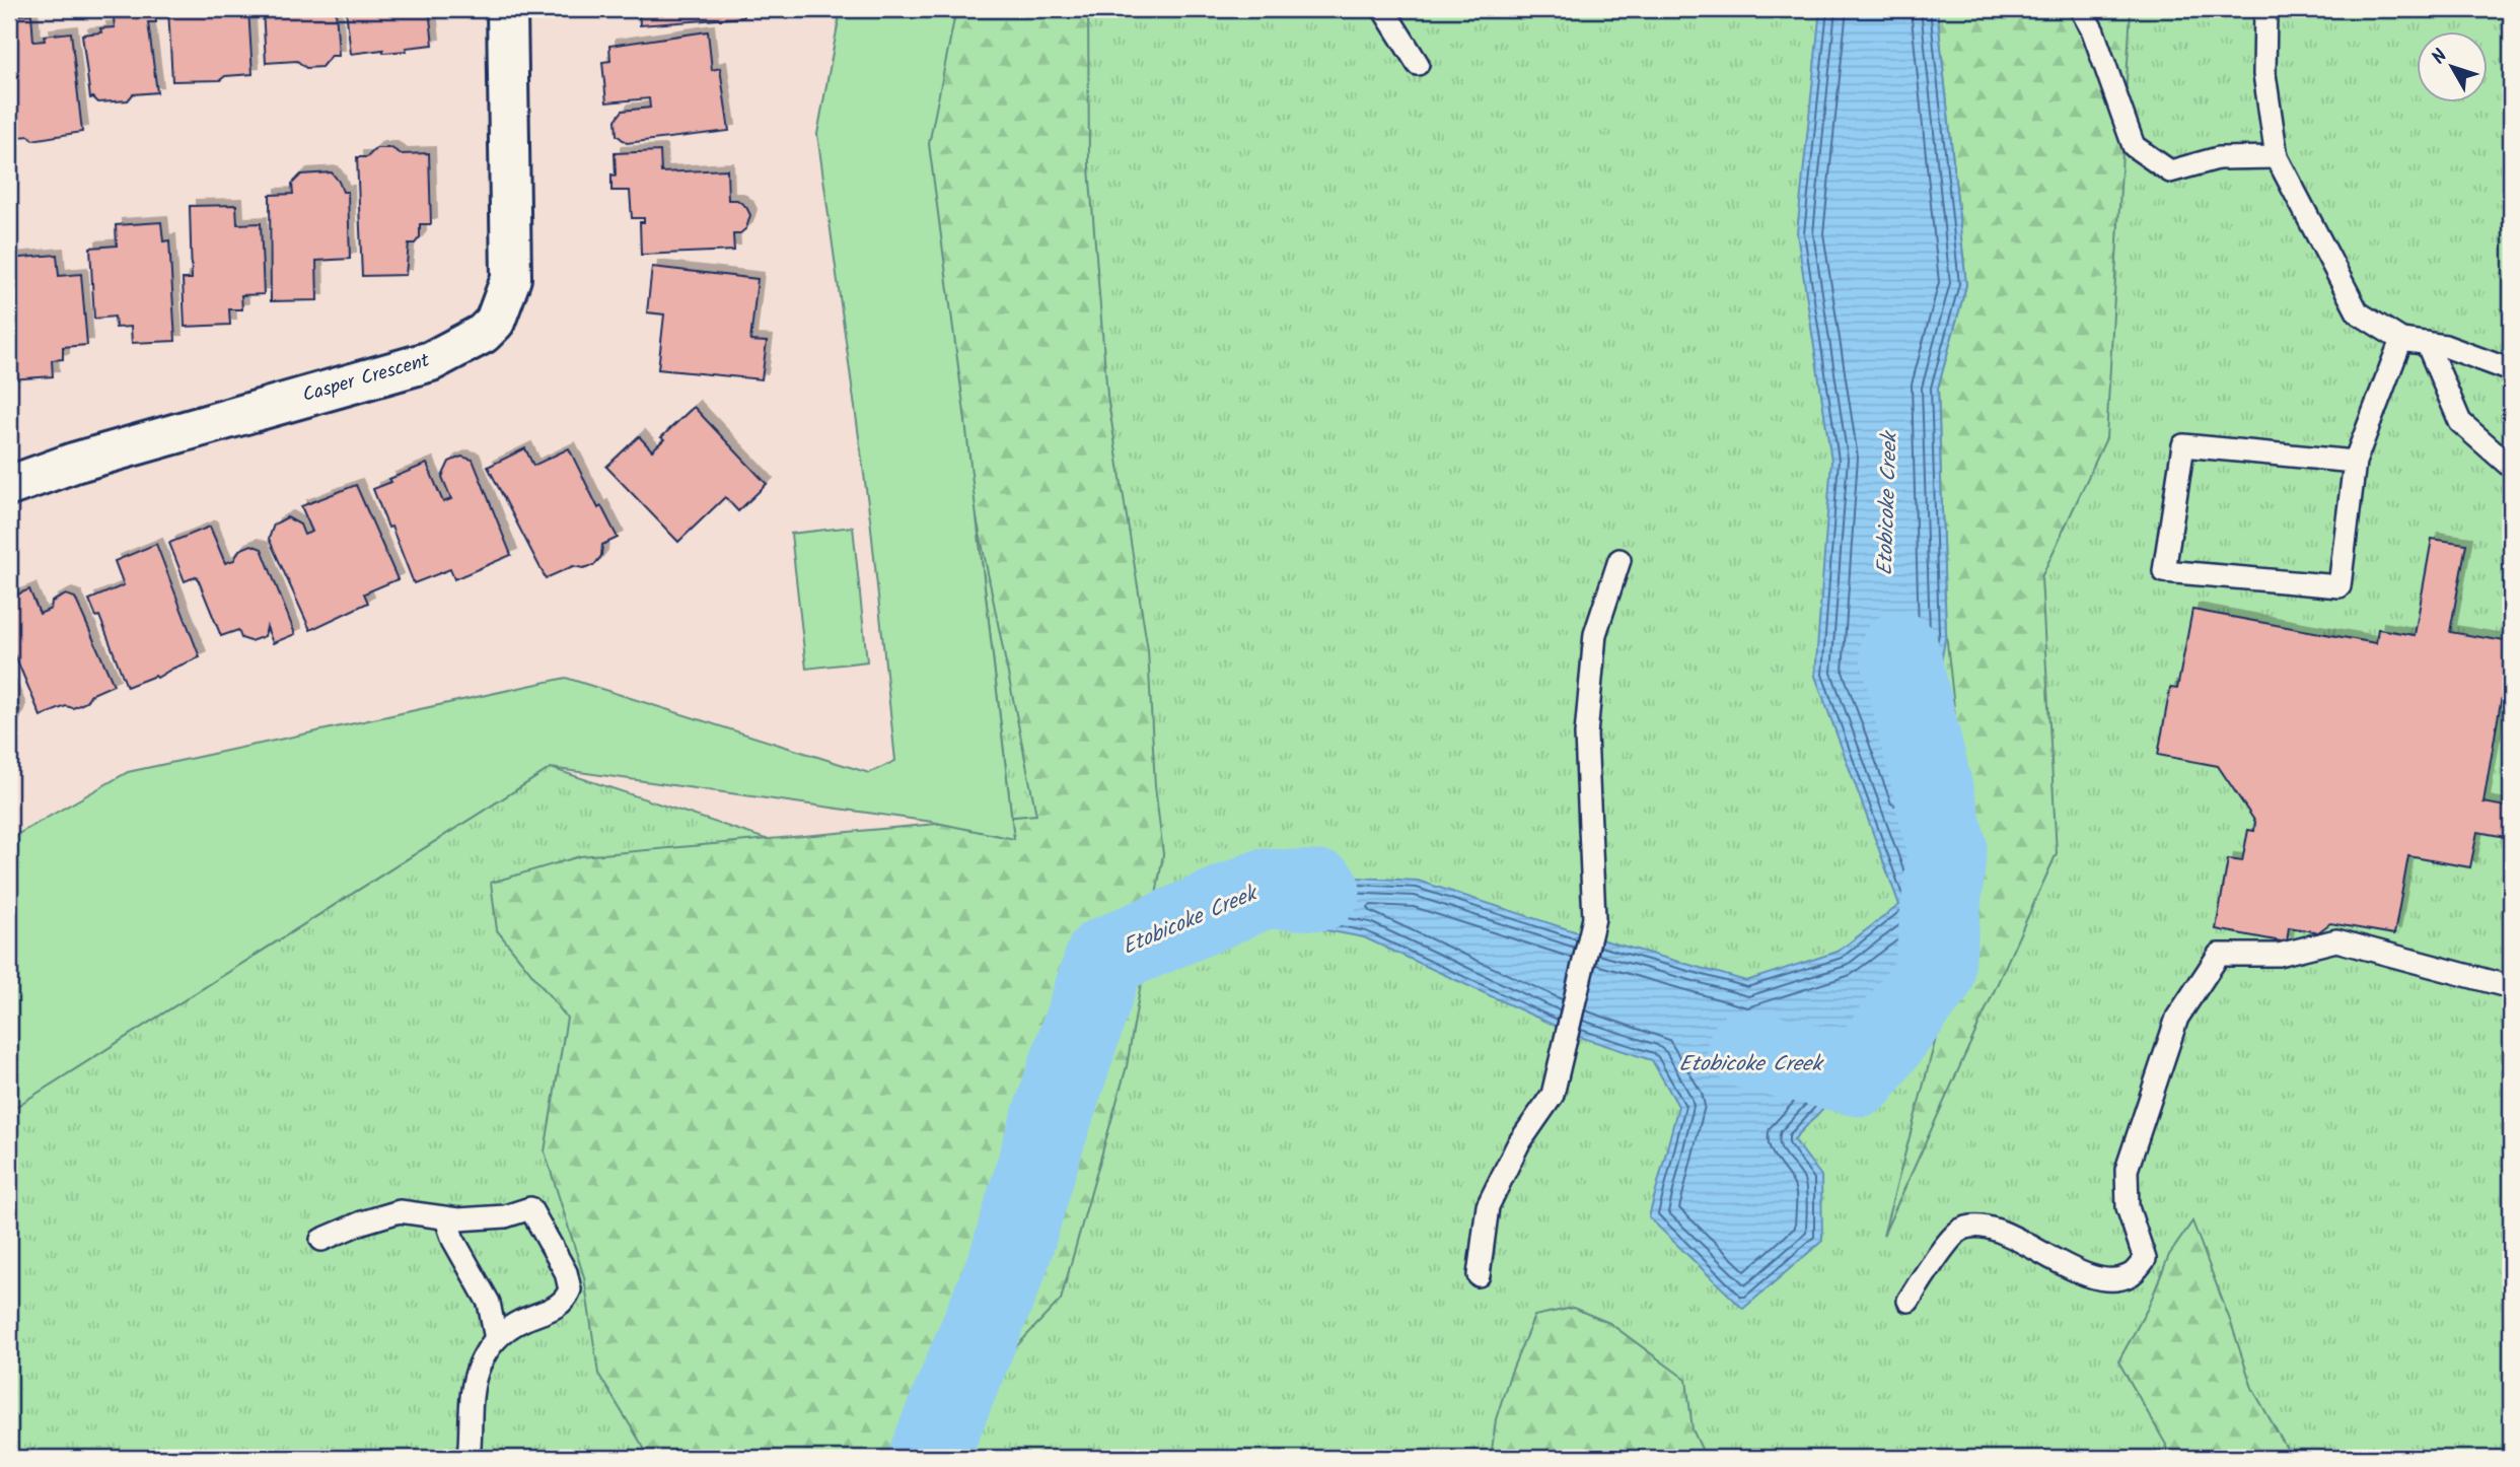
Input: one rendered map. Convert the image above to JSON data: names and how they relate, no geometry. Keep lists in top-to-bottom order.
{
  "streets": {
    "street": ["Casper Crescent"]
  },
  "water": ["Etobicoke Creek"],
  "north": "top left"
}
